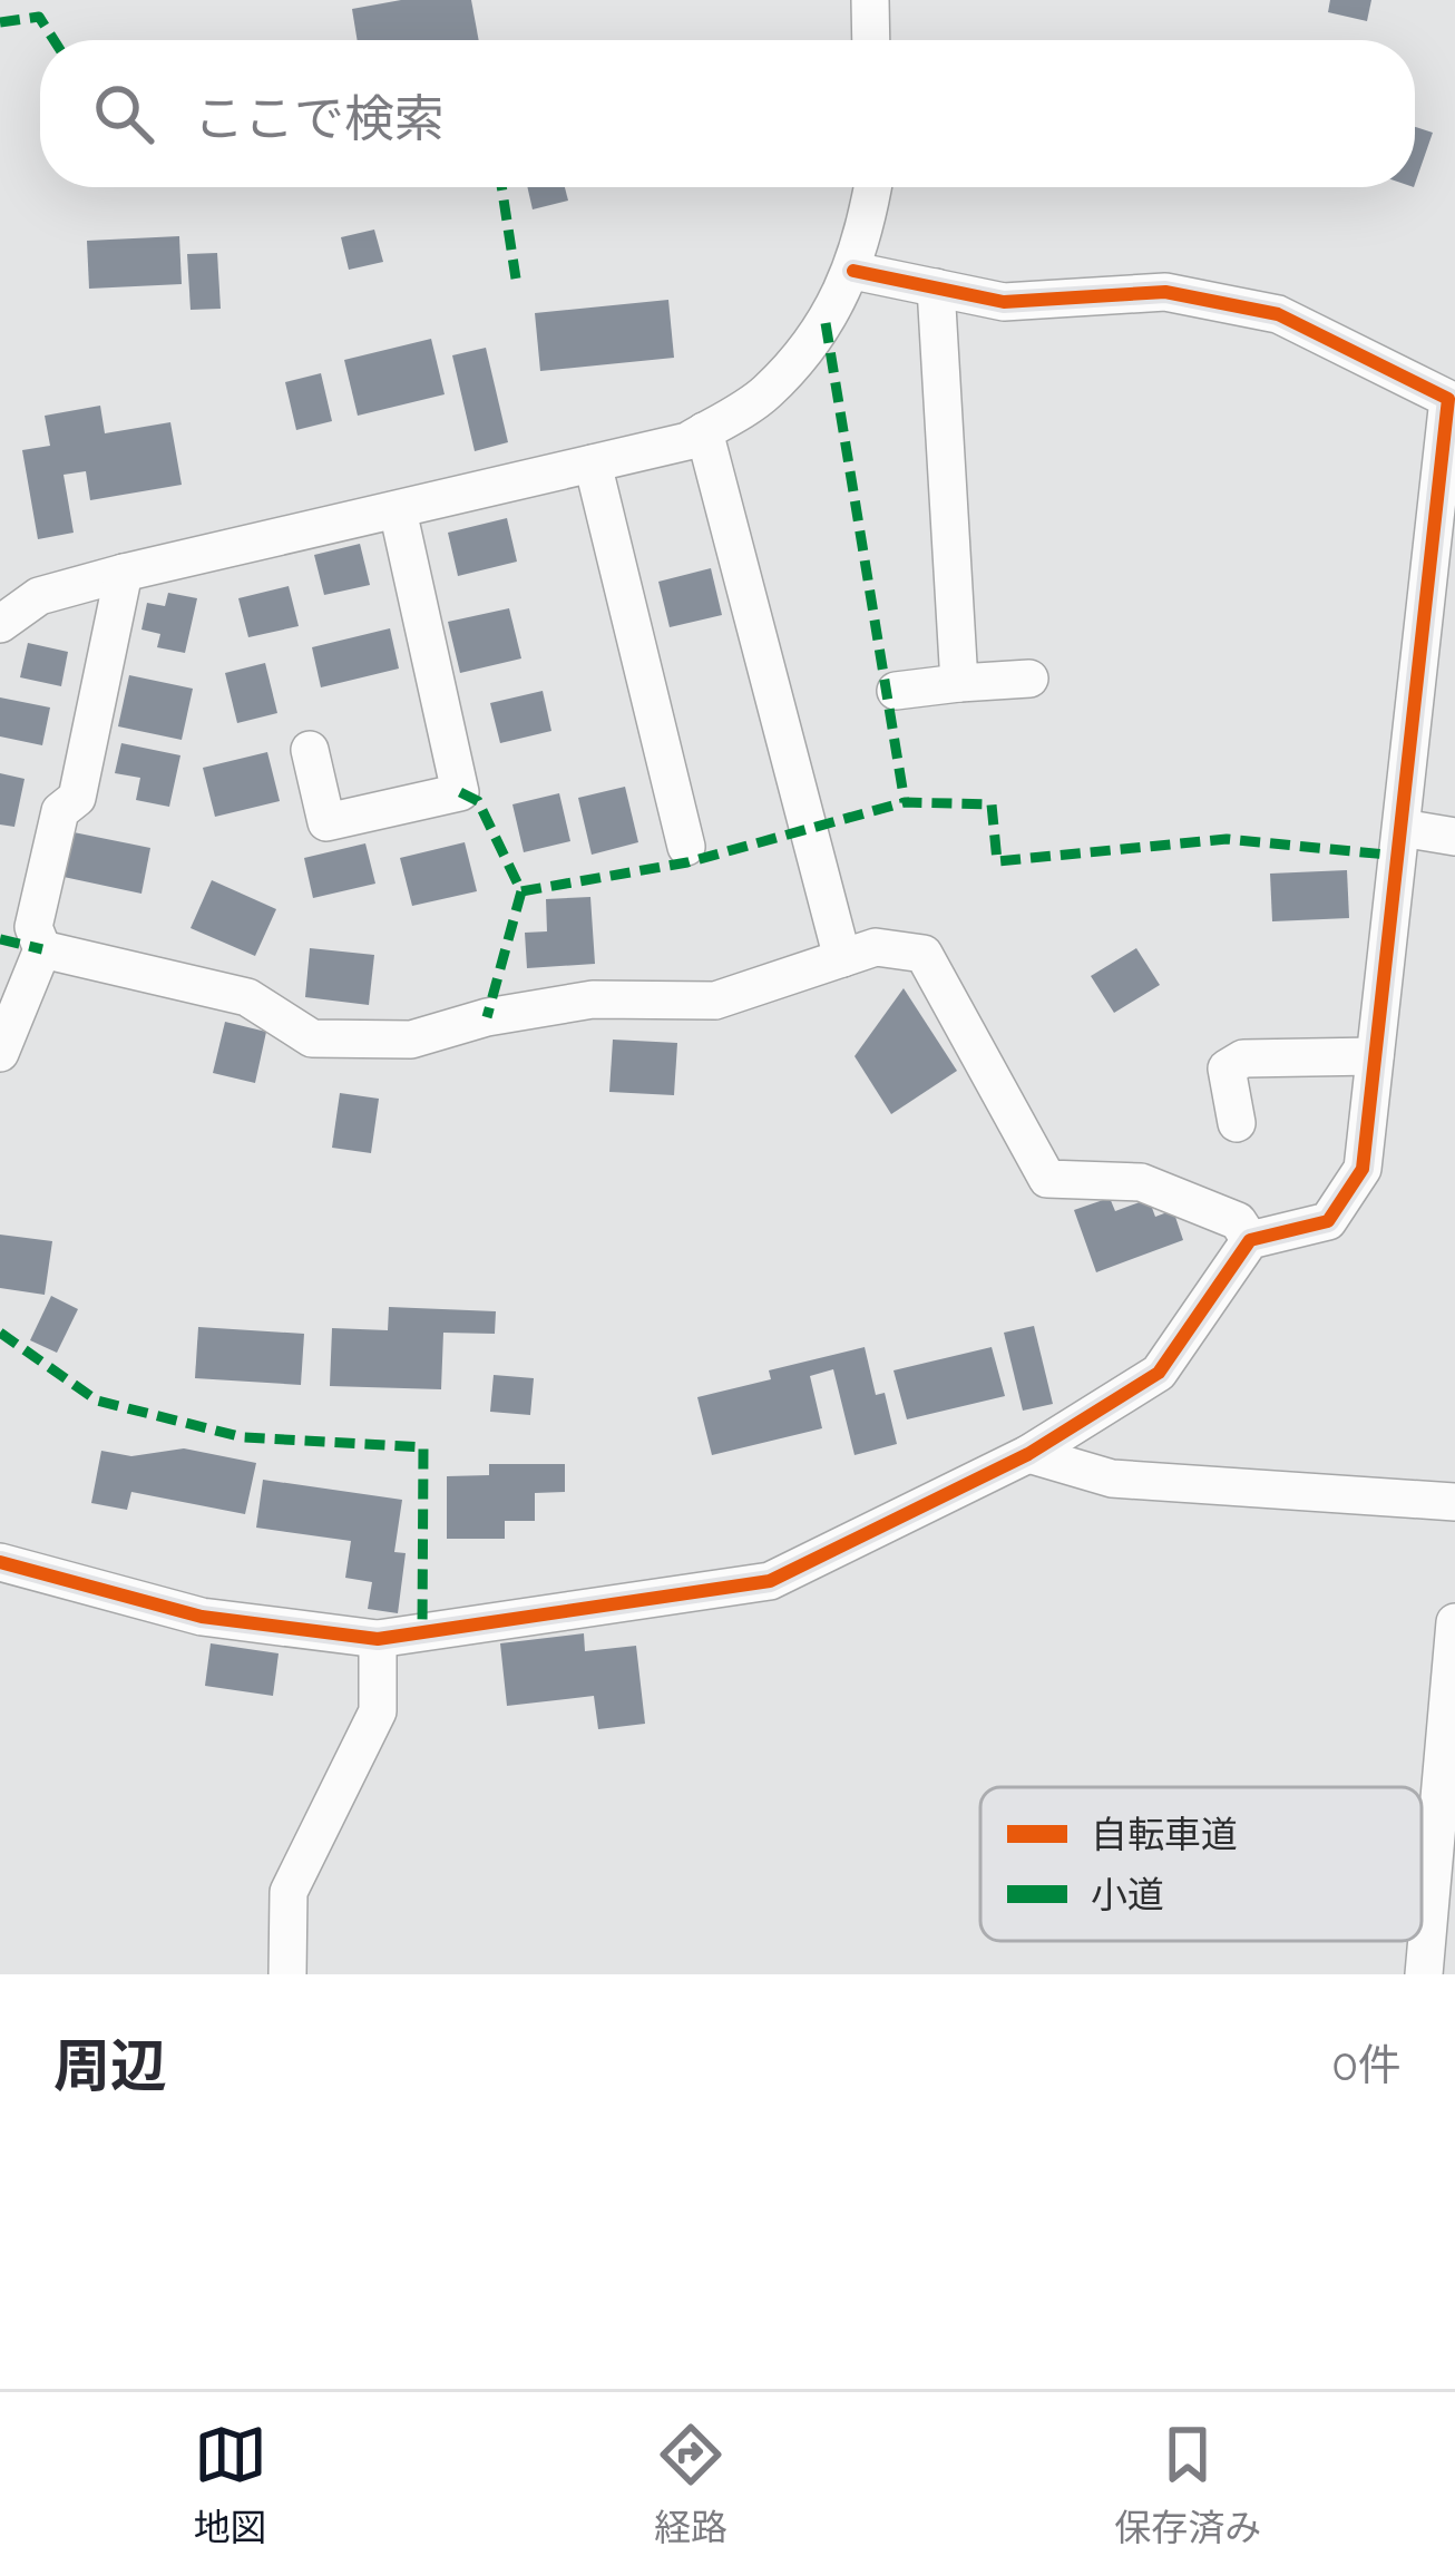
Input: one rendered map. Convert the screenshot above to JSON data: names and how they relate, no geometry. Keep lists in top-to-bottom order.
{
  "legend": ["自転車道", "小道"],
  "page": {
    "search": "ここで検索",
    "heading": ["周辺", "0件"],
    "nav": ["地図", "経路", "保存済み"]
  }
}
